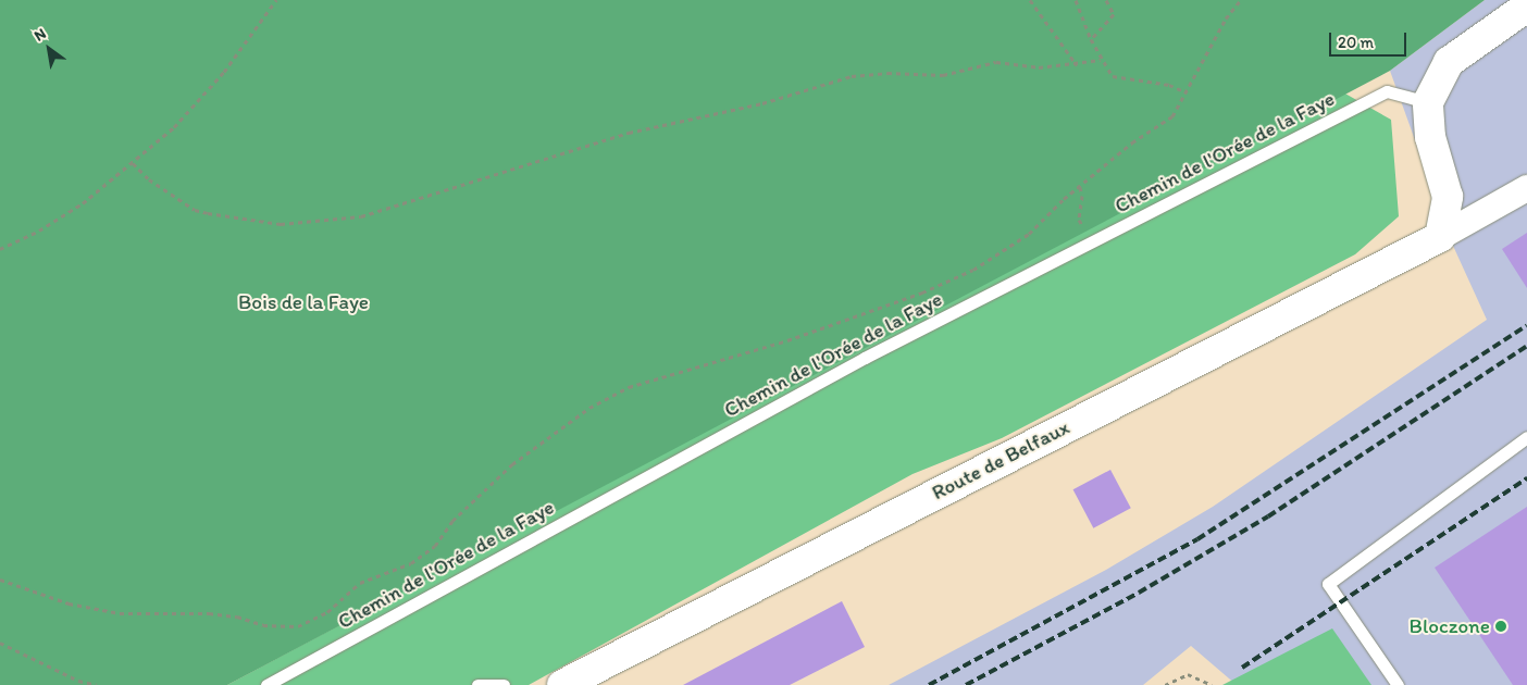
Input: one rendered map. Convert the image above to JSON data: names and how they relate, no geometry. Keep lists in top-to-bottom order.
{
  "streets": {
    "street": ["Route de Belfaux"],
    "lane": ["Chemin de l'Orée de la Faye"]
  },
  "parks": ["Bois de la Faye"],
  "places": ["Bloczone"],
  "scale_bar": "20 m",
  "north": "top left"
}
